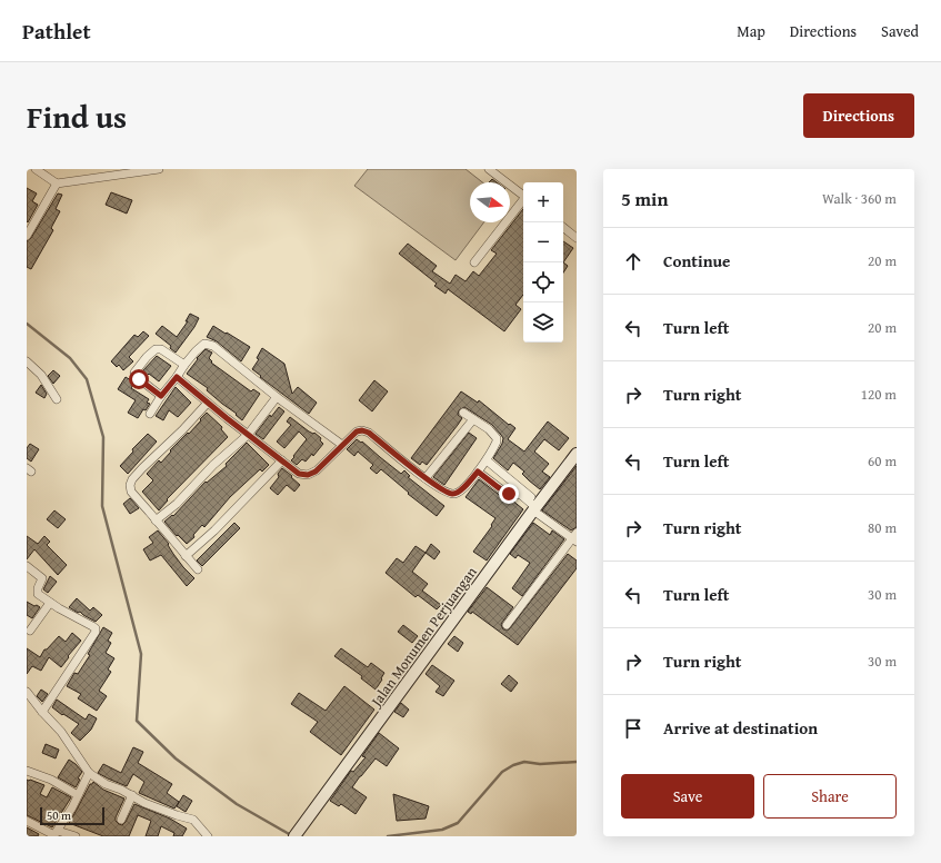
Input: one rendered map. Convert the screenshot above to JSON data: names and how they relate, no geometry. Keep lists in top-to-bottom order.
{
  "streets": {
    "street": ["Jalan Monumen Perjuangan"]
  },
  "scale_bar": "50 m",
  "north": "right",
  "page": {
    "header": "Pathlet",
    "nav": ["Map", "Directions", "Saved"],
    "title": "Find us",
    "buttons": [
      "Directions",
      ["Save", "Share"]
    ],
    "heading": ["5 min", "Walk · 360 m"],
    "map_buttons": ["+", "−"],
    "list": [
      ["Continue", "20 m"],
      ["Turn left", "20 m"],
      ["Turn right", "120 m"],
      ["Turn left", "60 m"],
      ["Turn right", "80 m"],
      ["Turn left", "30 m"],
      ["Turn right", "30 m"],
      "Arrive at destination"
    ],
    "scale": "50 m"
  }
}
